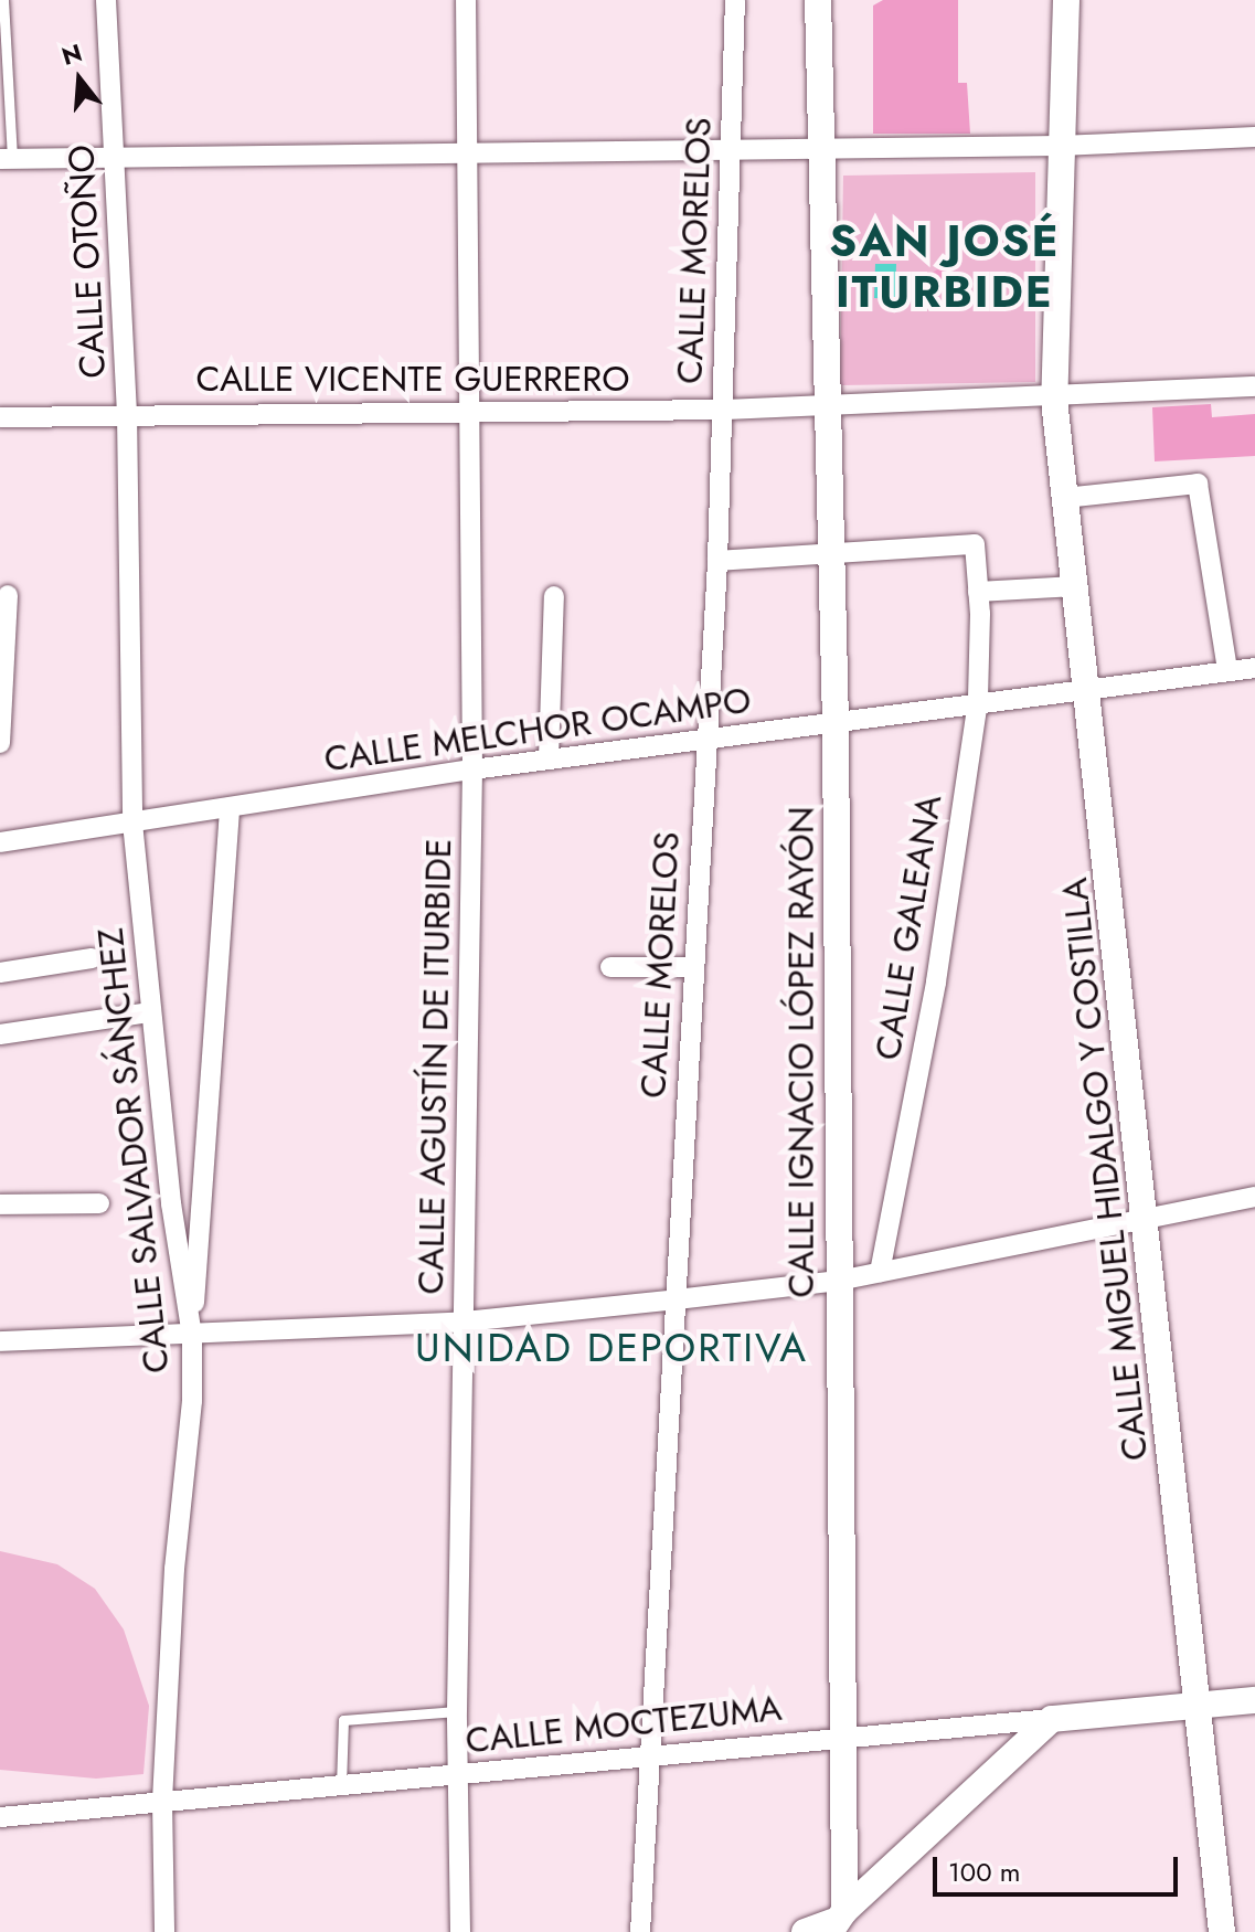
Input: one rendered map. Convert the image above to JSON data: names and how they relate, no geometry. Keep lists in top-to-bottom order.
{
  "streets": {
    "street": [
      "CALLE MORELOS",
      "CALLE OTOÑO",
      "CALLE VICENTE GUERRERO",
      "CALLE MELCHOR OCAMPO",
      "CALLE GALEANA",
      "CALLE IGNACIO LÓPEZ RAYÓN",
      "CALLE AGUSTÍN DE ITURBIDE",
      "CALLE SALVADOR SÁNCHEZ",
      "CALLE MIGUEL HIDALGO Y COSTILLA",
      "CALLE MOCTEZUMA"
    ]
  },
  "crossings": [
    ["CALLE MORELOS", "CALLE VICENTE GUERRERO"],
    ["CALLE MORELOS", "CALLE MELCHOR OCAMPO"],
    ["CALLE MORELOS", "CALLE MOCTEZUMA"],
    ["CALLE OTOÑO", "CALLE VICENTE GUERRERO"],
    ["CALLE OTOÑO", "CALLE SALVADOR SÁNCHEZ"],
    ["CALLE VICENTE GUERRERO", "CALLE IGNACIO LÓPEZ RAYÓN"],
    ["CALLE VICENTE GUERRERO", "CALLE AGUSTÍN DE ITURBIDE"],
    ["CALLE VICENTE GUERRERO", "CALLE SALVADOR SÁNCHEZ"],
    ["CALLE VICENTE GUERRERO", "CALLE MIGUEL HIDALGO Y COSTILLA"],
    ["CALLE MELCHOR OCAMPO", "CALLE GALEANA"],
    ["CALLE MELCHOR OCAMPO", "CALLE IGNACIO LÓPEZ RAYÓN"],
    ["CALLE MELCHOR OCAMPO", "CALLE AGUSTÍN DE ITURBIDE"],
    ["CALLE MELCHOR OCAMPO", "CALLE SALVADOR SÁNCHEZ"],
    ["CALLE MELCHOR OCAMPO", "CALLE MIGUEL HIDALGO Y COSTILLA"],
    ["CALLE GALEANA", "CALLE IGNACIO LÓPEZ RAYÓN"],
    ["CALLE IGNACIO LÓPEZ RAYÓN", "CALLE MOCTEZUMA"],
    ["CALLE AGUSTÍN DE ITURBIDE", "CALLE MOCTEZUMA"],
    ["CALLE SALVADOR SÁNCHEZ", "CALLE MOCTEZUMA"],
    ["CALLE MIGUEL HIDALGO Y COSTILLA", "CALLE MOCTEZUMA"]
  ],
  "districts": ["SAN JOSÉ ITURBIDE", "UNIDAD DEPORTIVA"],
  "scale_bar": "100 m",
  "north": "top"
}
